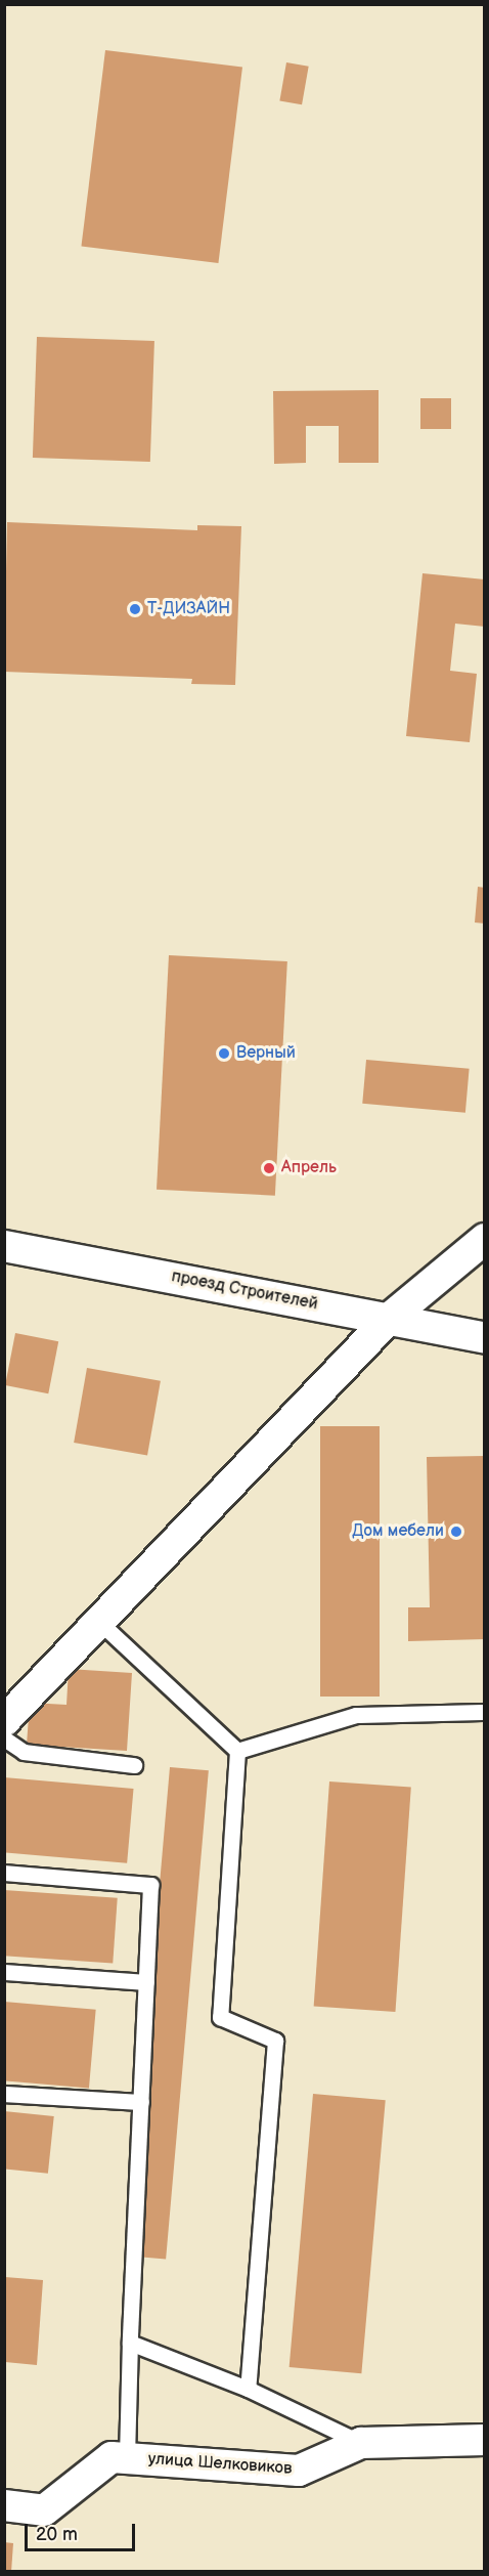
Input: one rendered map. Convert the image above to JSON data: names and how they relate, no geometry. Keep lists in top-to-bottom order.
{
  "streets": {
    "street": ["проезд Строителей", "улица Шелковиков"]
  },
  "places": [
    "Т-ДИЗАЙН",
    "Верный",
    "Апрель",
    "Дом мебели"
  ],
  "scale_bar": "20 m"
}
